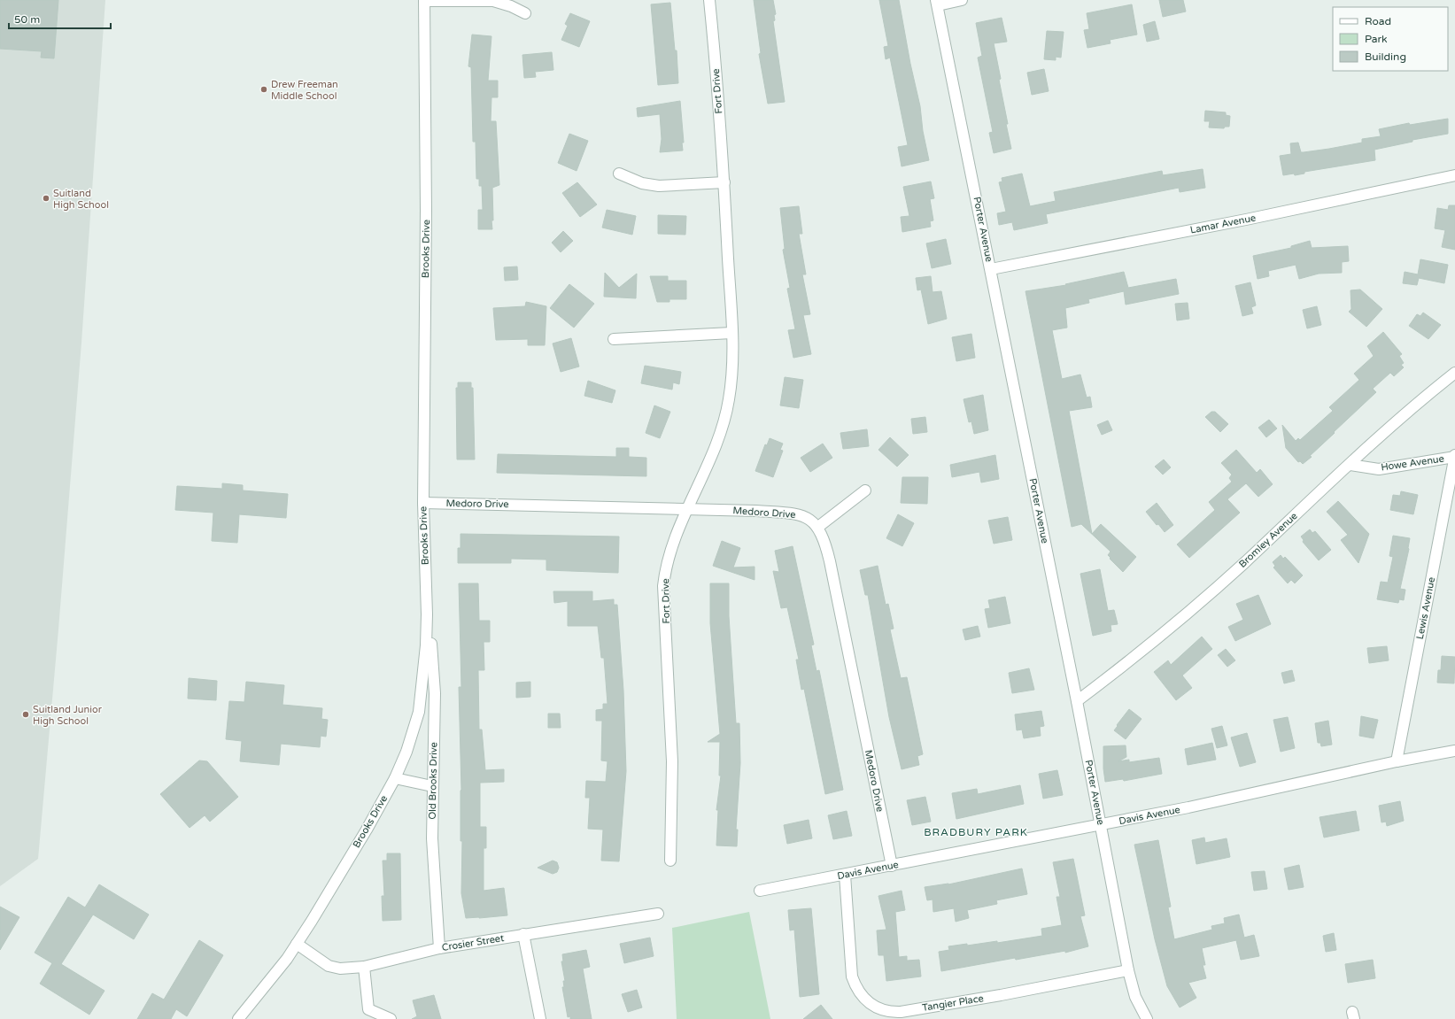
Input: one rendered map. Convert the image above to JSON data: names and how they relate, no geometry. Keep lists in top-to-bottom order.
{
  "streets": {
    "street": [
      "Fort Drive",
      "Lamar Avenue",
      "Porter Avenue",
      "Brooks Drive",
      "Howe Avenue",
      "Medoro Drive",
      "Bromley Avenue",
      "Lewis Avenue",
      "Old Brooks Drive",
      "Davis Avenue",
      "Crosier Street",
      "Tangier Place"
    ]
  },
  "crossings": [
    ["Fort Drive", "Medoro Drive"],
    ["Lamar Avenue", "Porter Avenue"],
    ["Porter Avenue", "Bromley Avenue"],
    ["Porter Avenue", "Davis Avenue"],
    ["Porter Avenue", "Tangier Place"],
    ["Brooks Drive", "Medoro Drive"],
    ["Brooks Drive", "Old Brooks Drive"],
    ["Brooks Drive", "Crosier Street"],
    ["Howe Avenue", "Bromley Avenue"],
    ["Howe Avenue", "Lewis Avenue"],
    ["Medoro Drive", "Davis Avenue"],
    ["Lewis Avenue", "Davis Avenue"],
    ["Old Brooks Drive", "Crosier Street"],
    ["Davis Avenue", "Tangier Place"]
  ],
  "districts": ["BRADBURY PARK"],
  "places": ["Drew Freeman Middle School", "Suitland High School", "Suitland Junior High School"],
  "legend": ["Road", "Park", "Building"],
  "scale_bar": "50 m"
}
